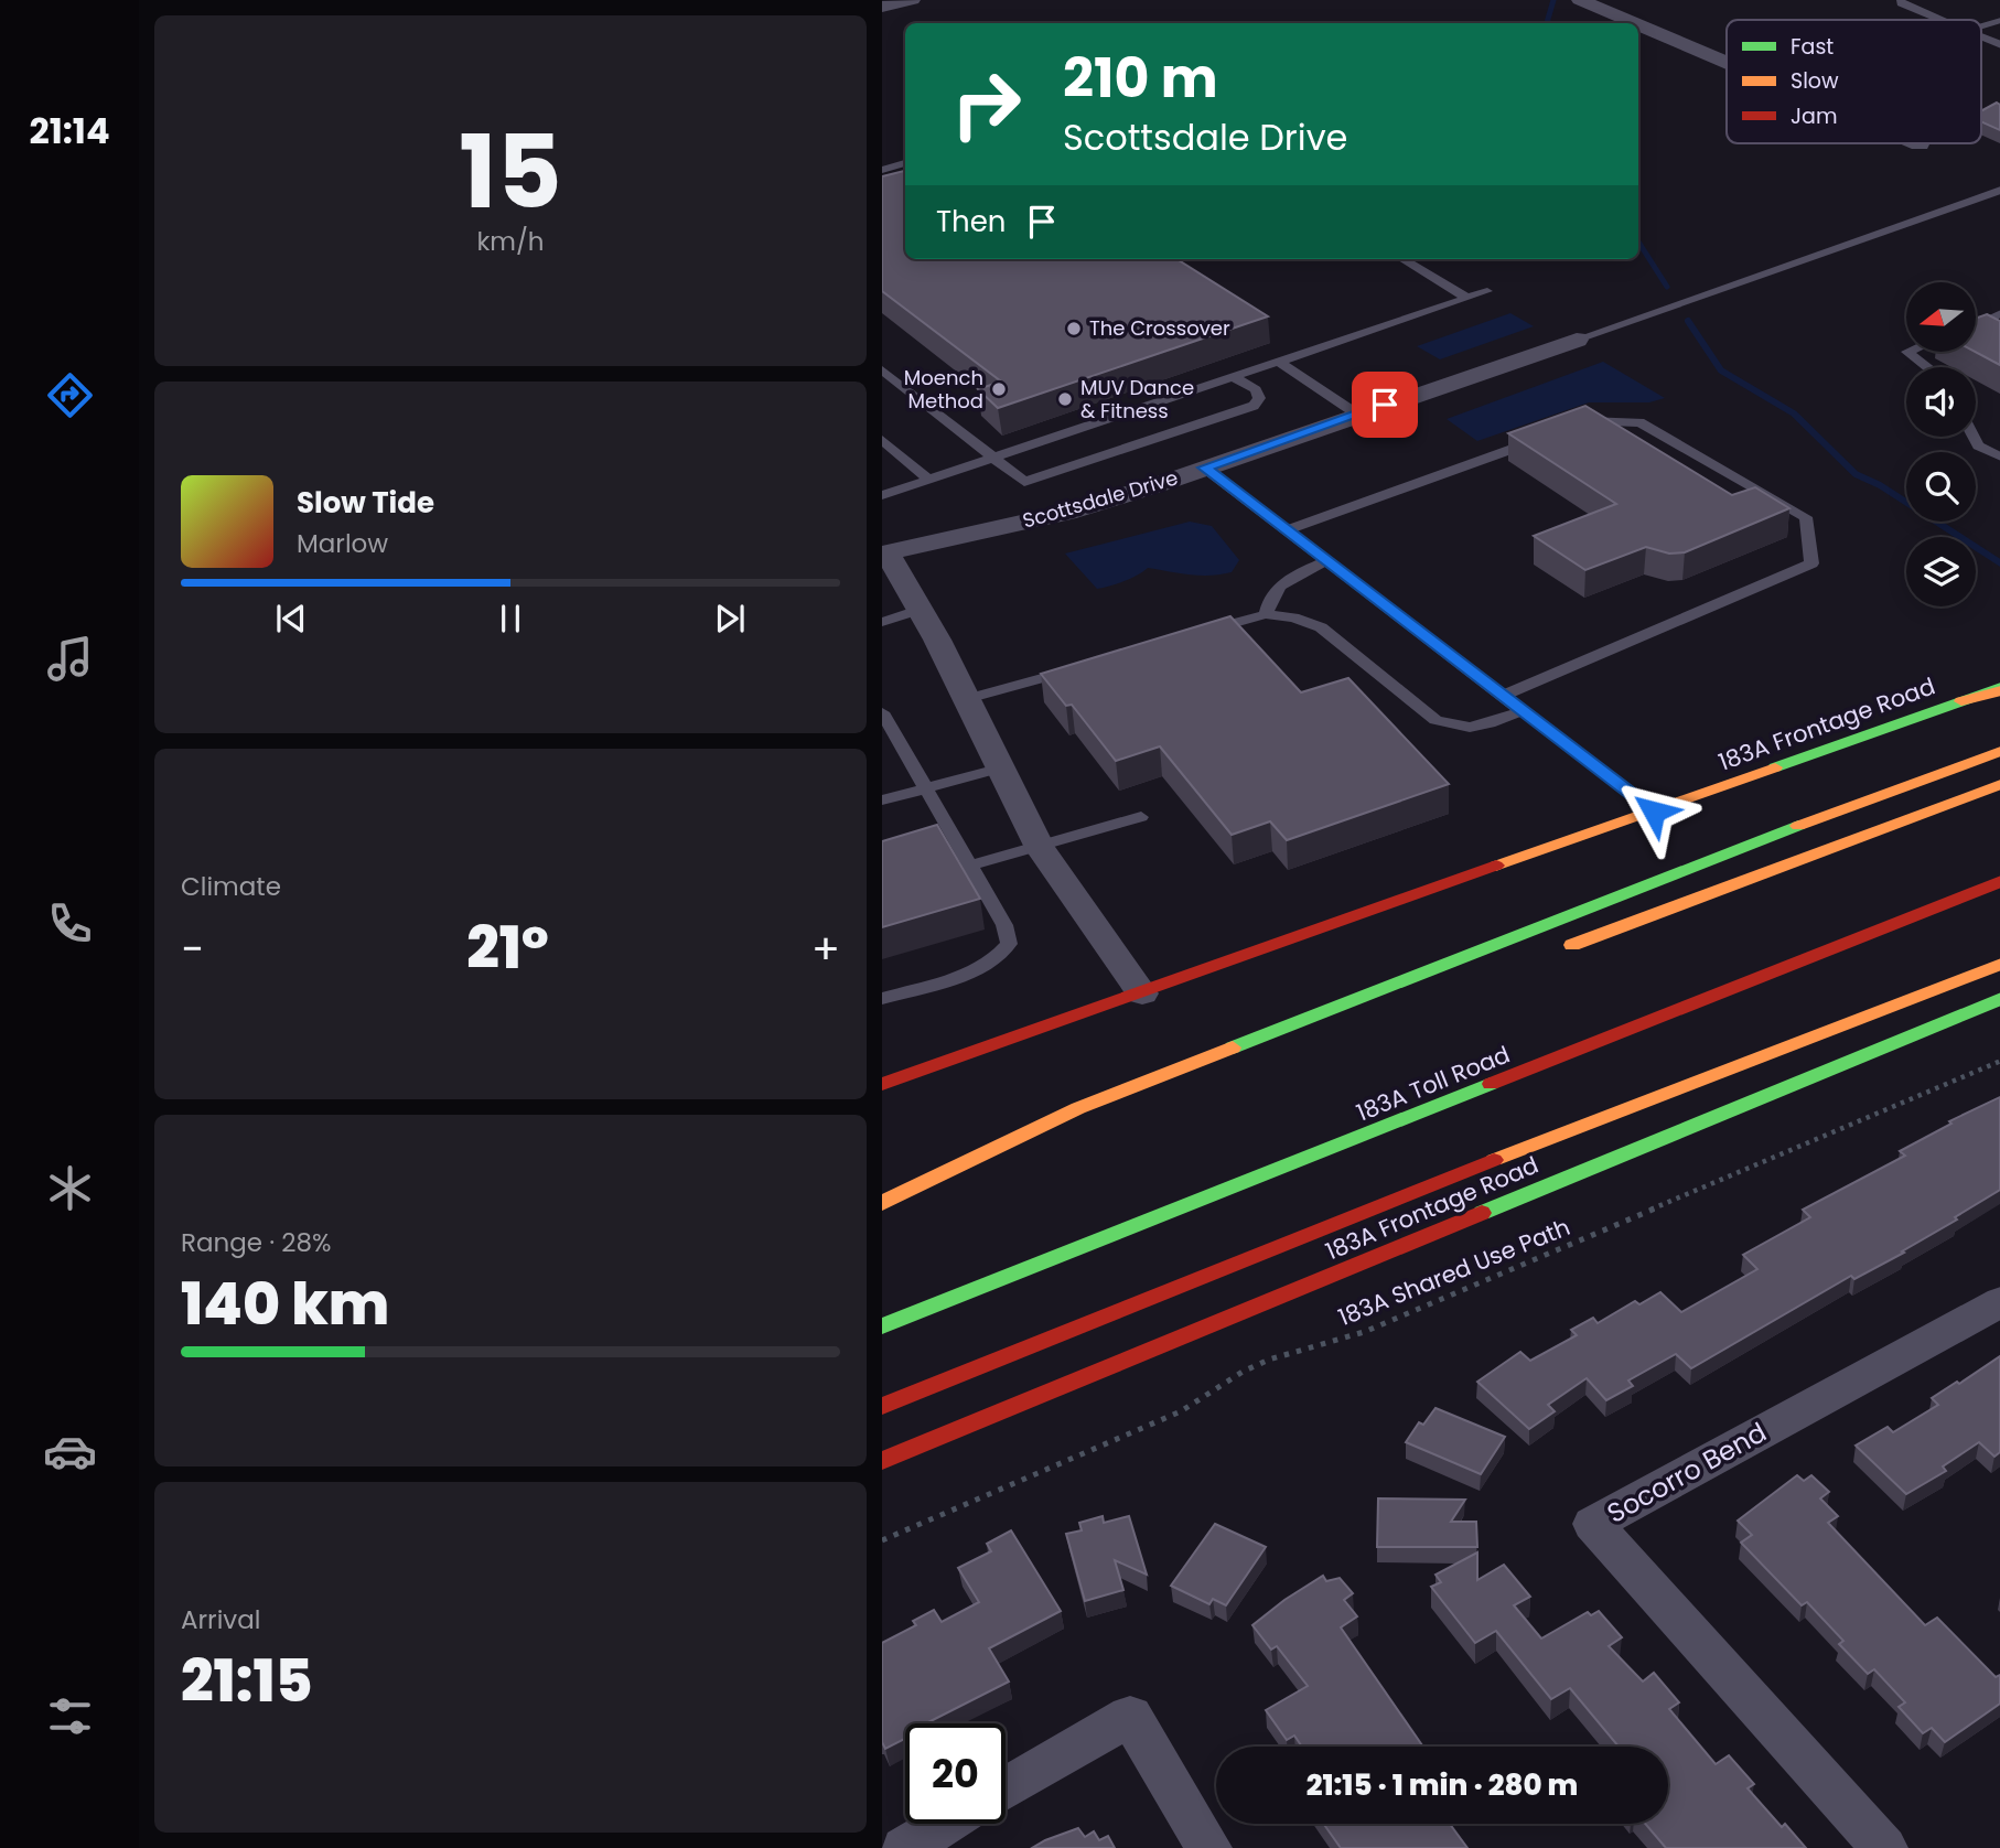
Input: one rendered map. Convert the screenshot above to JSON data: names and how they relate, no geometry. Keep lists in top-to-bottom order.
{
  "streets": {
    "main road": ["183A Frontage Road", "183A Toll Road"],
    "street": ["Scottsdale Drive", "Socorro Bend"],
    "path": ["183A Shared Use Path"]
  },
  "places": ["The Crossover", "Moench Method", "MUV Dance & Fitness"],
  "legend": ["Fast", "Slow", "Jam"],
  "north": "left",
  "page": {
    "tabs": "21:14",
    "tile": [
      ["15", "km/h"],
      "Climate",
      ["Range · 28%", "140 km"],
      ["Arrival", "21:15"]
    ],
    "turn": ["210 m", "Scottsdale Drive"],
    "then": "Then",
    "song": ["Slow Tide", "Marlow"],
    "heat": ["−", "21°", "+"],
    "limit": "20",
    "trip": "21:15 · 1 min · 280 m"
  }
}
